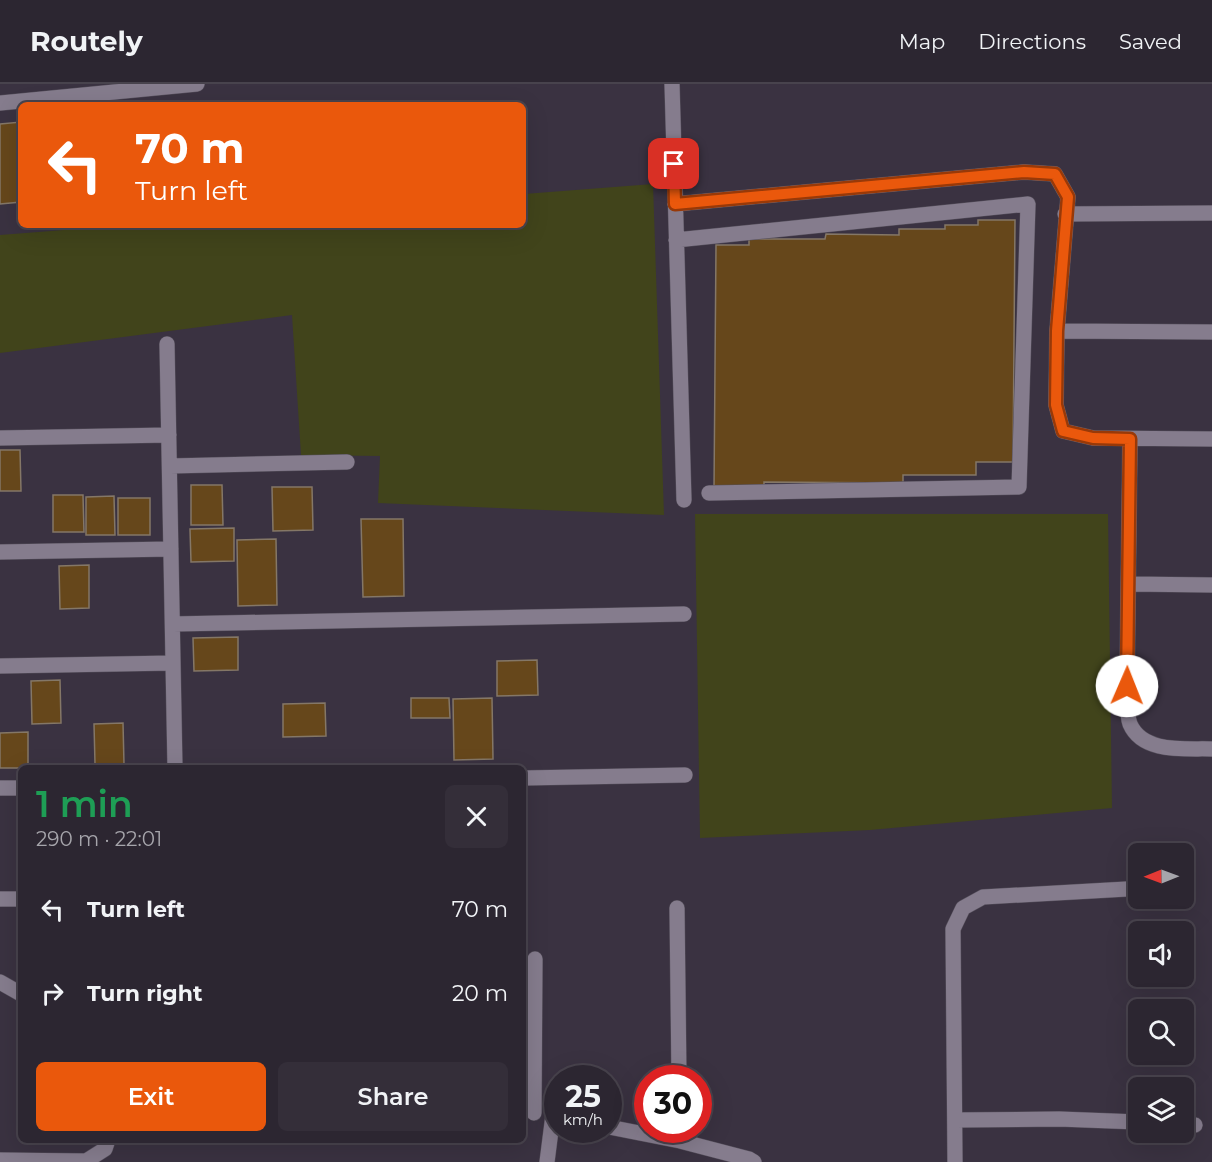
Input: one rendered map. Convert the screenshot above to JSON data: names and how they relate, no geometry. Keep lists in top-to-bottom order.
{
  "north": "left",
  "page": {
    "header": "Routely",
    "nav": ["Map", "Directions", "Saved"],
    "turn": ["70 m", "Turn left"],
    "heading": ["1 min", "290 m · 22:01"],
    "list": [
      {
        "name": "Turn left",
        "value": "70 m"
      },
      {
        "name": "Turn right",
        "value": "20 m"
      }
    ],
    "buttons": ["Exit", "Share"],
    "speed": "25 km/h",
    "limit": "30"
  }
}
